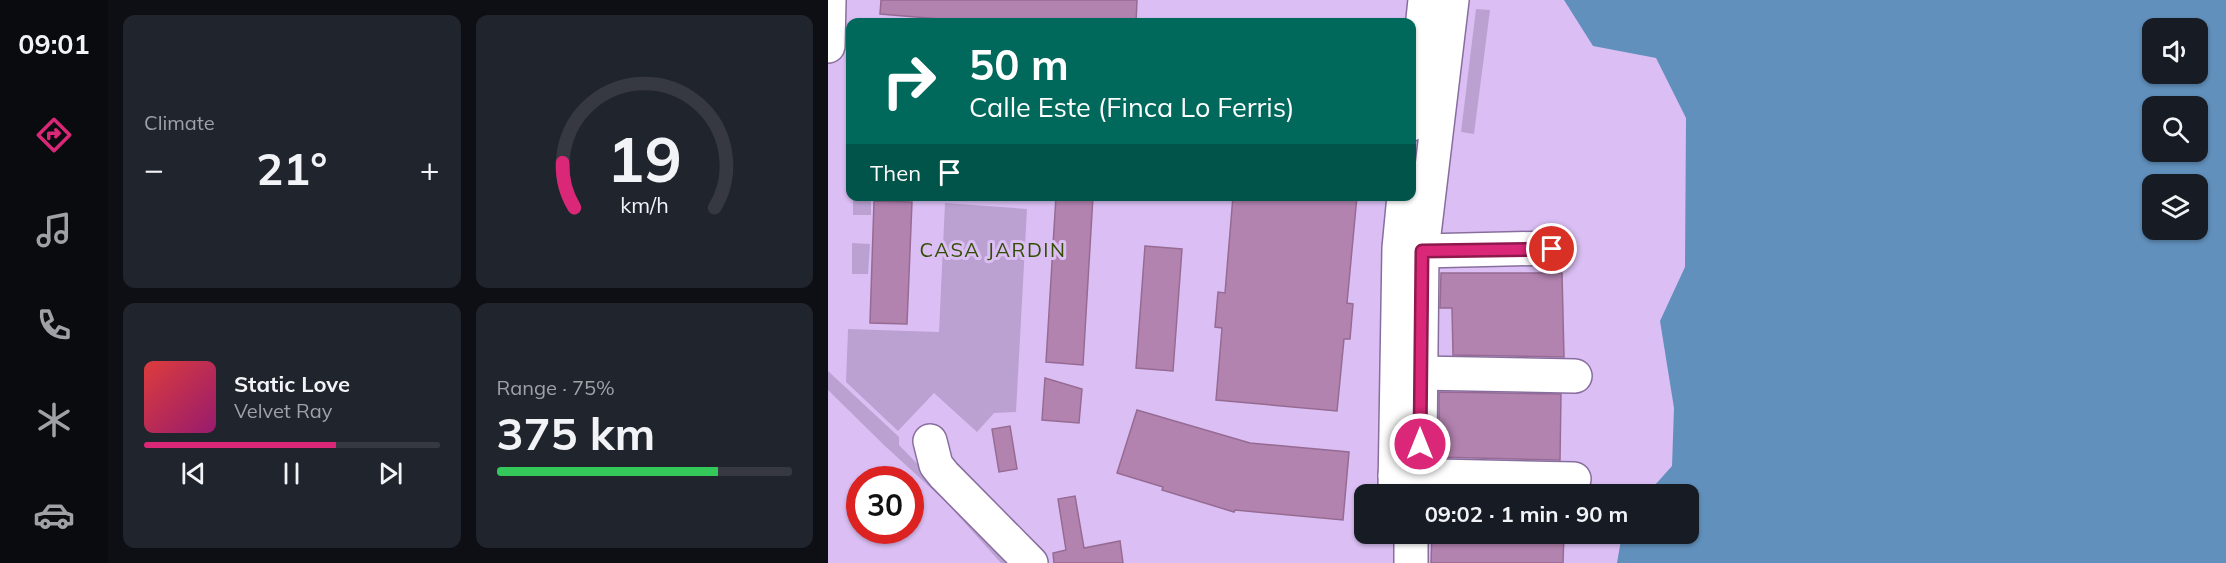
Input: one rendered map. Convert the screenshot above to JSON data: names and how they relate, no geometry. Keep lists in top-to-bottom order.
{
  "districts": ["CASA JARDIN"],
  "page": {
    "tabs": "09:01",
    "tile": [
      "Climate",
      ["Range · 75%", "375 km"]
    ],
    "turn": ["50 m", "Calle Este (Finca Lo Ferris)"],
    "heat": ["−", "21°", "+"],
    "then": "Then",
    "song": ["Static Love", "Velvet Ray"],
    "limit": "30",
    "trip": "09:02 · 1 min · 90 m",
    "gauge": ["19", "km/h"]
  }
}
